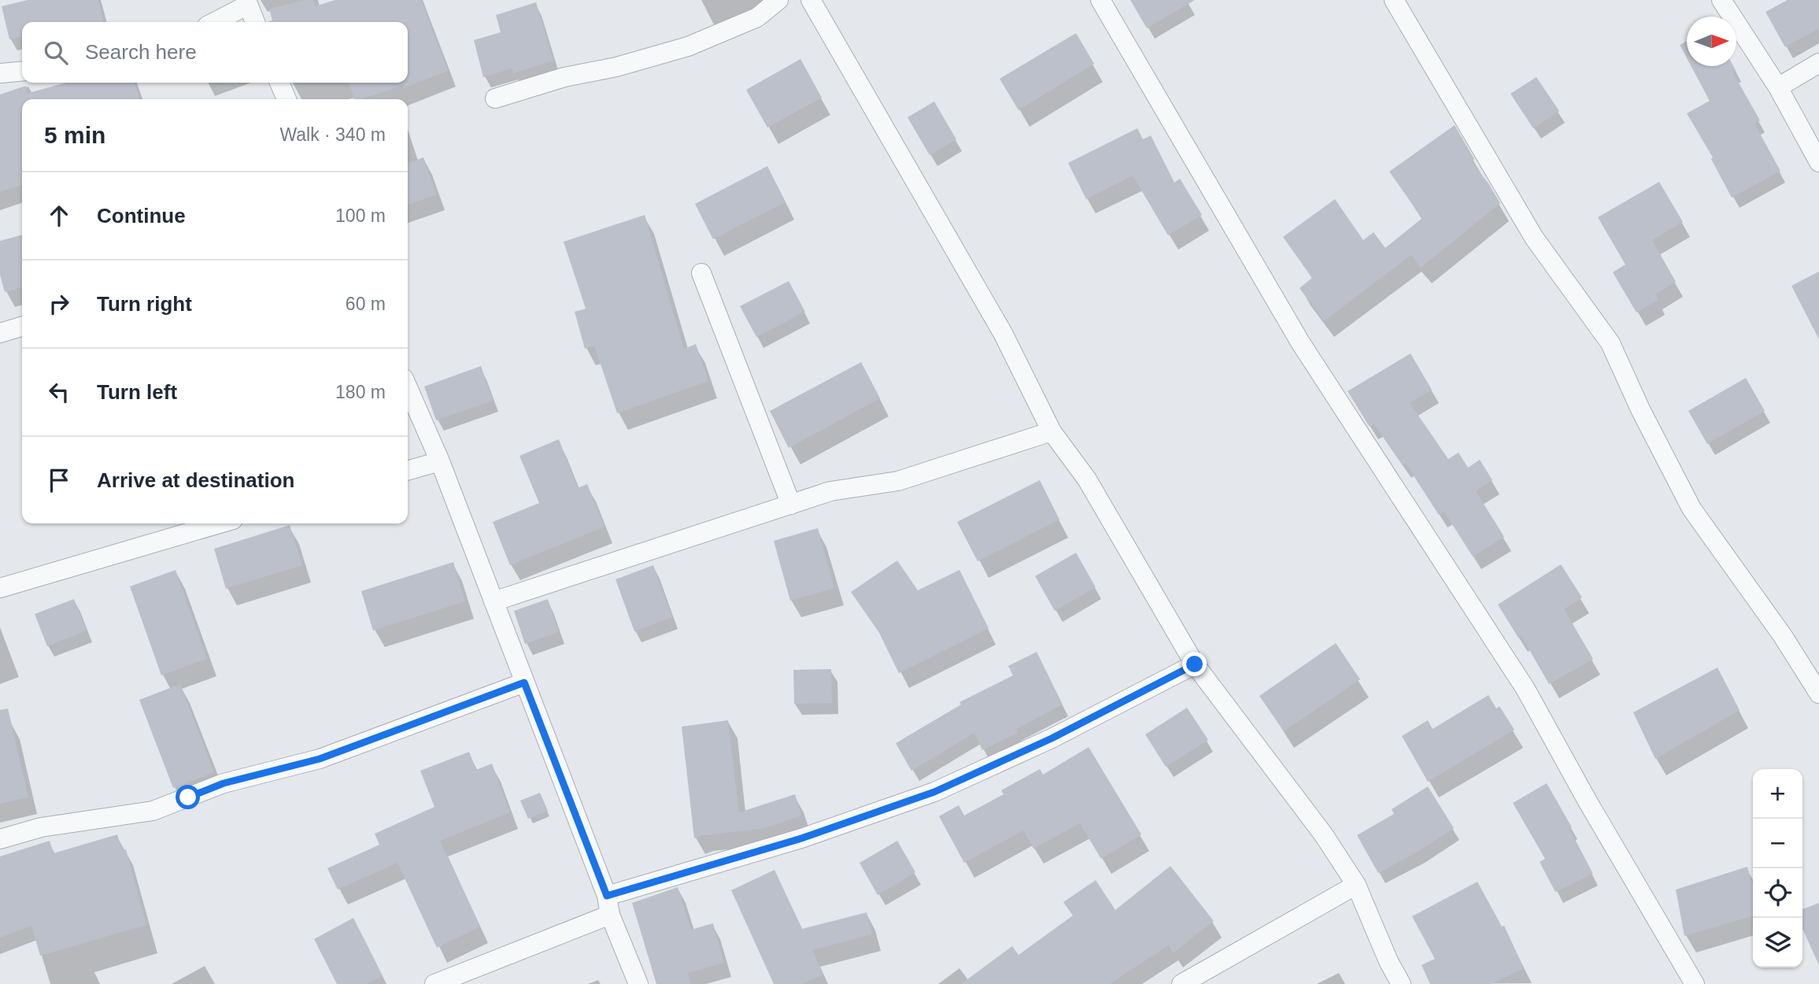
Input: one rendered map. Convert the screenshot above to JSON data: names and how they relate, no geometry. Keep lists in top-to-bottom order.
{
  "north": "right",
  "page": {
    "search": "Search here",
    "heading": ["5 min", "Walk · 340 m"],
    "list": [
      ["Continue", "100 m"],
      ["Turn right", "60 m"],
      ["Turn left", "180 m"],
      "Arrive at destination"
    ],
    "map_buttons": ["+", "−"]
  }
}
